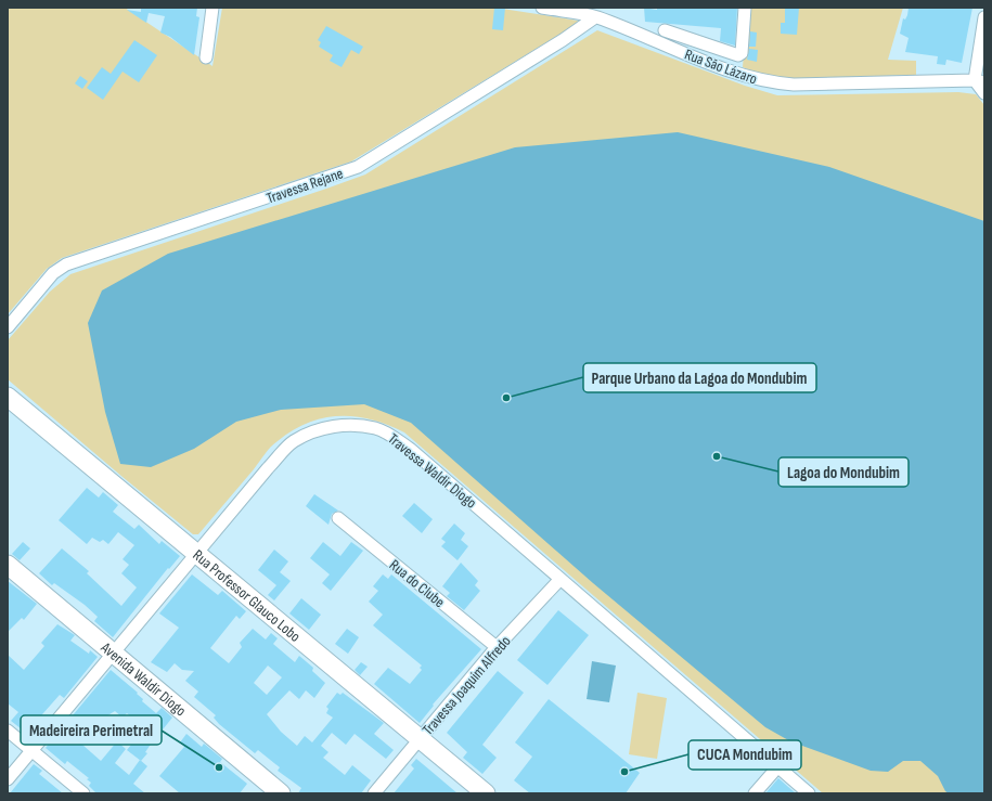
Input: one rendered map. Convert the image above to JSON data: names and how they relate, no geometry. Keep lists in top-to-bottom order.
{
  "streets": {
    "main road": ["Rua Professor Glauco Lobo", "Avenida Waldir Diogo"],
    "street": [
      "Rua São Lázaro",
      "Travessa Rejane",
      "Travessa Waldir Diogo",
      "Rua do Clube",
      "Travessa Joaquim Alfredo"
    ]
  },
  "crossings": [
    ["Rua São Lázaro", "Travessa Rejane"],
    ["Travessa Waldir Diogo", "Rua Professor Glauco Lobo"],
    ["Travessa Waldir Diogo", "Avenida Waldir Diogo"],
    ["Travessa Waldir Diogo", "Travessa Joaquim Alfredo"],
    ["Rua do Clube", "Travessa Joaquim Alfredo"],
    ["Rua Professor Glauco Lobo", "Travessa Joaquim Alfredo"]
  ],
  "places": [
    "Parque Urbano da Lagoa do Mondubim",
    "Lagoa do Mondubim",
    "Madeireira Perimetral",
    "CUCA Mondubim"
  ]
}
